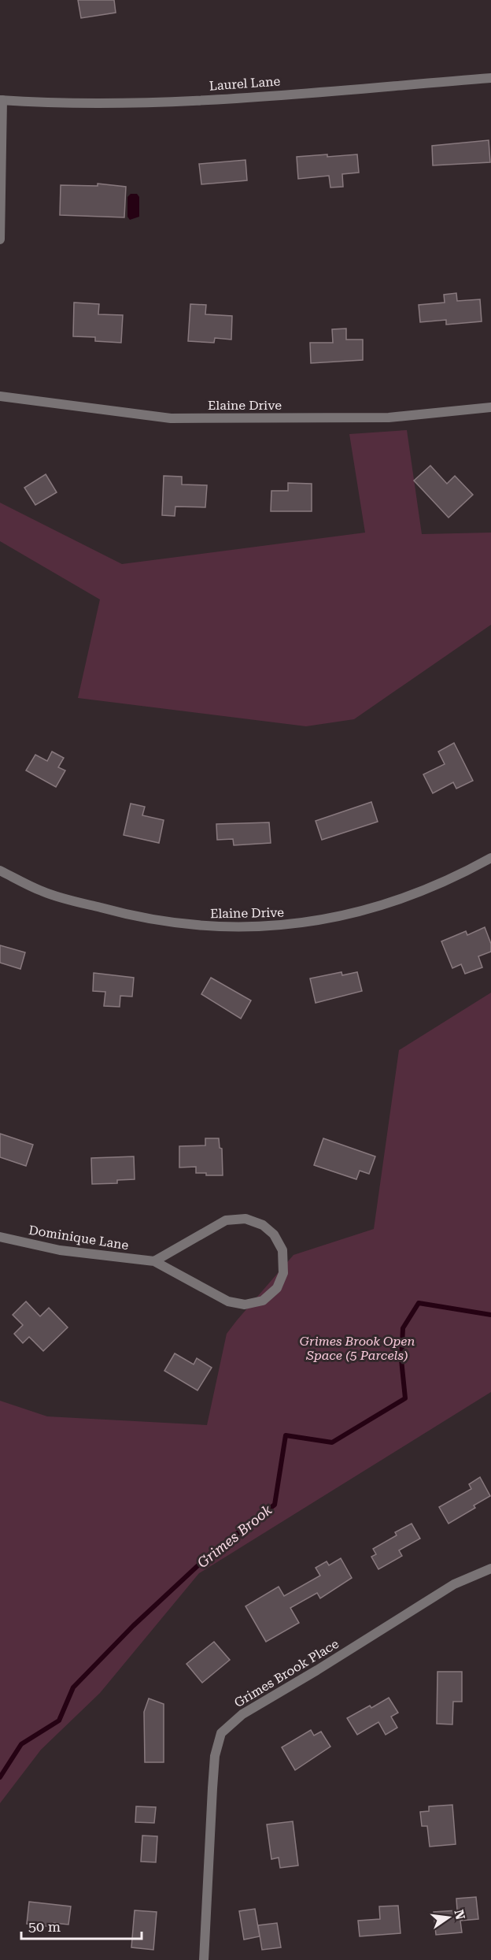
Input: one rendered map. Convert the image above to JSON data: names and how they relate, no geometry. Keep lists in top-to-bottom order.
{
  "streets": {
    "street": [
      "Laurel Lane",
      "Elaine Drive",
      "Dominique Lane",
      "Grimes Brook Place"
    ]
  },
  "water": ["Grimes Brook"],
  "parks": ["Grimes Brook Open Space (5 Parcels)"],
  "scale_bar": "50 m",
  "north": "right"
}
